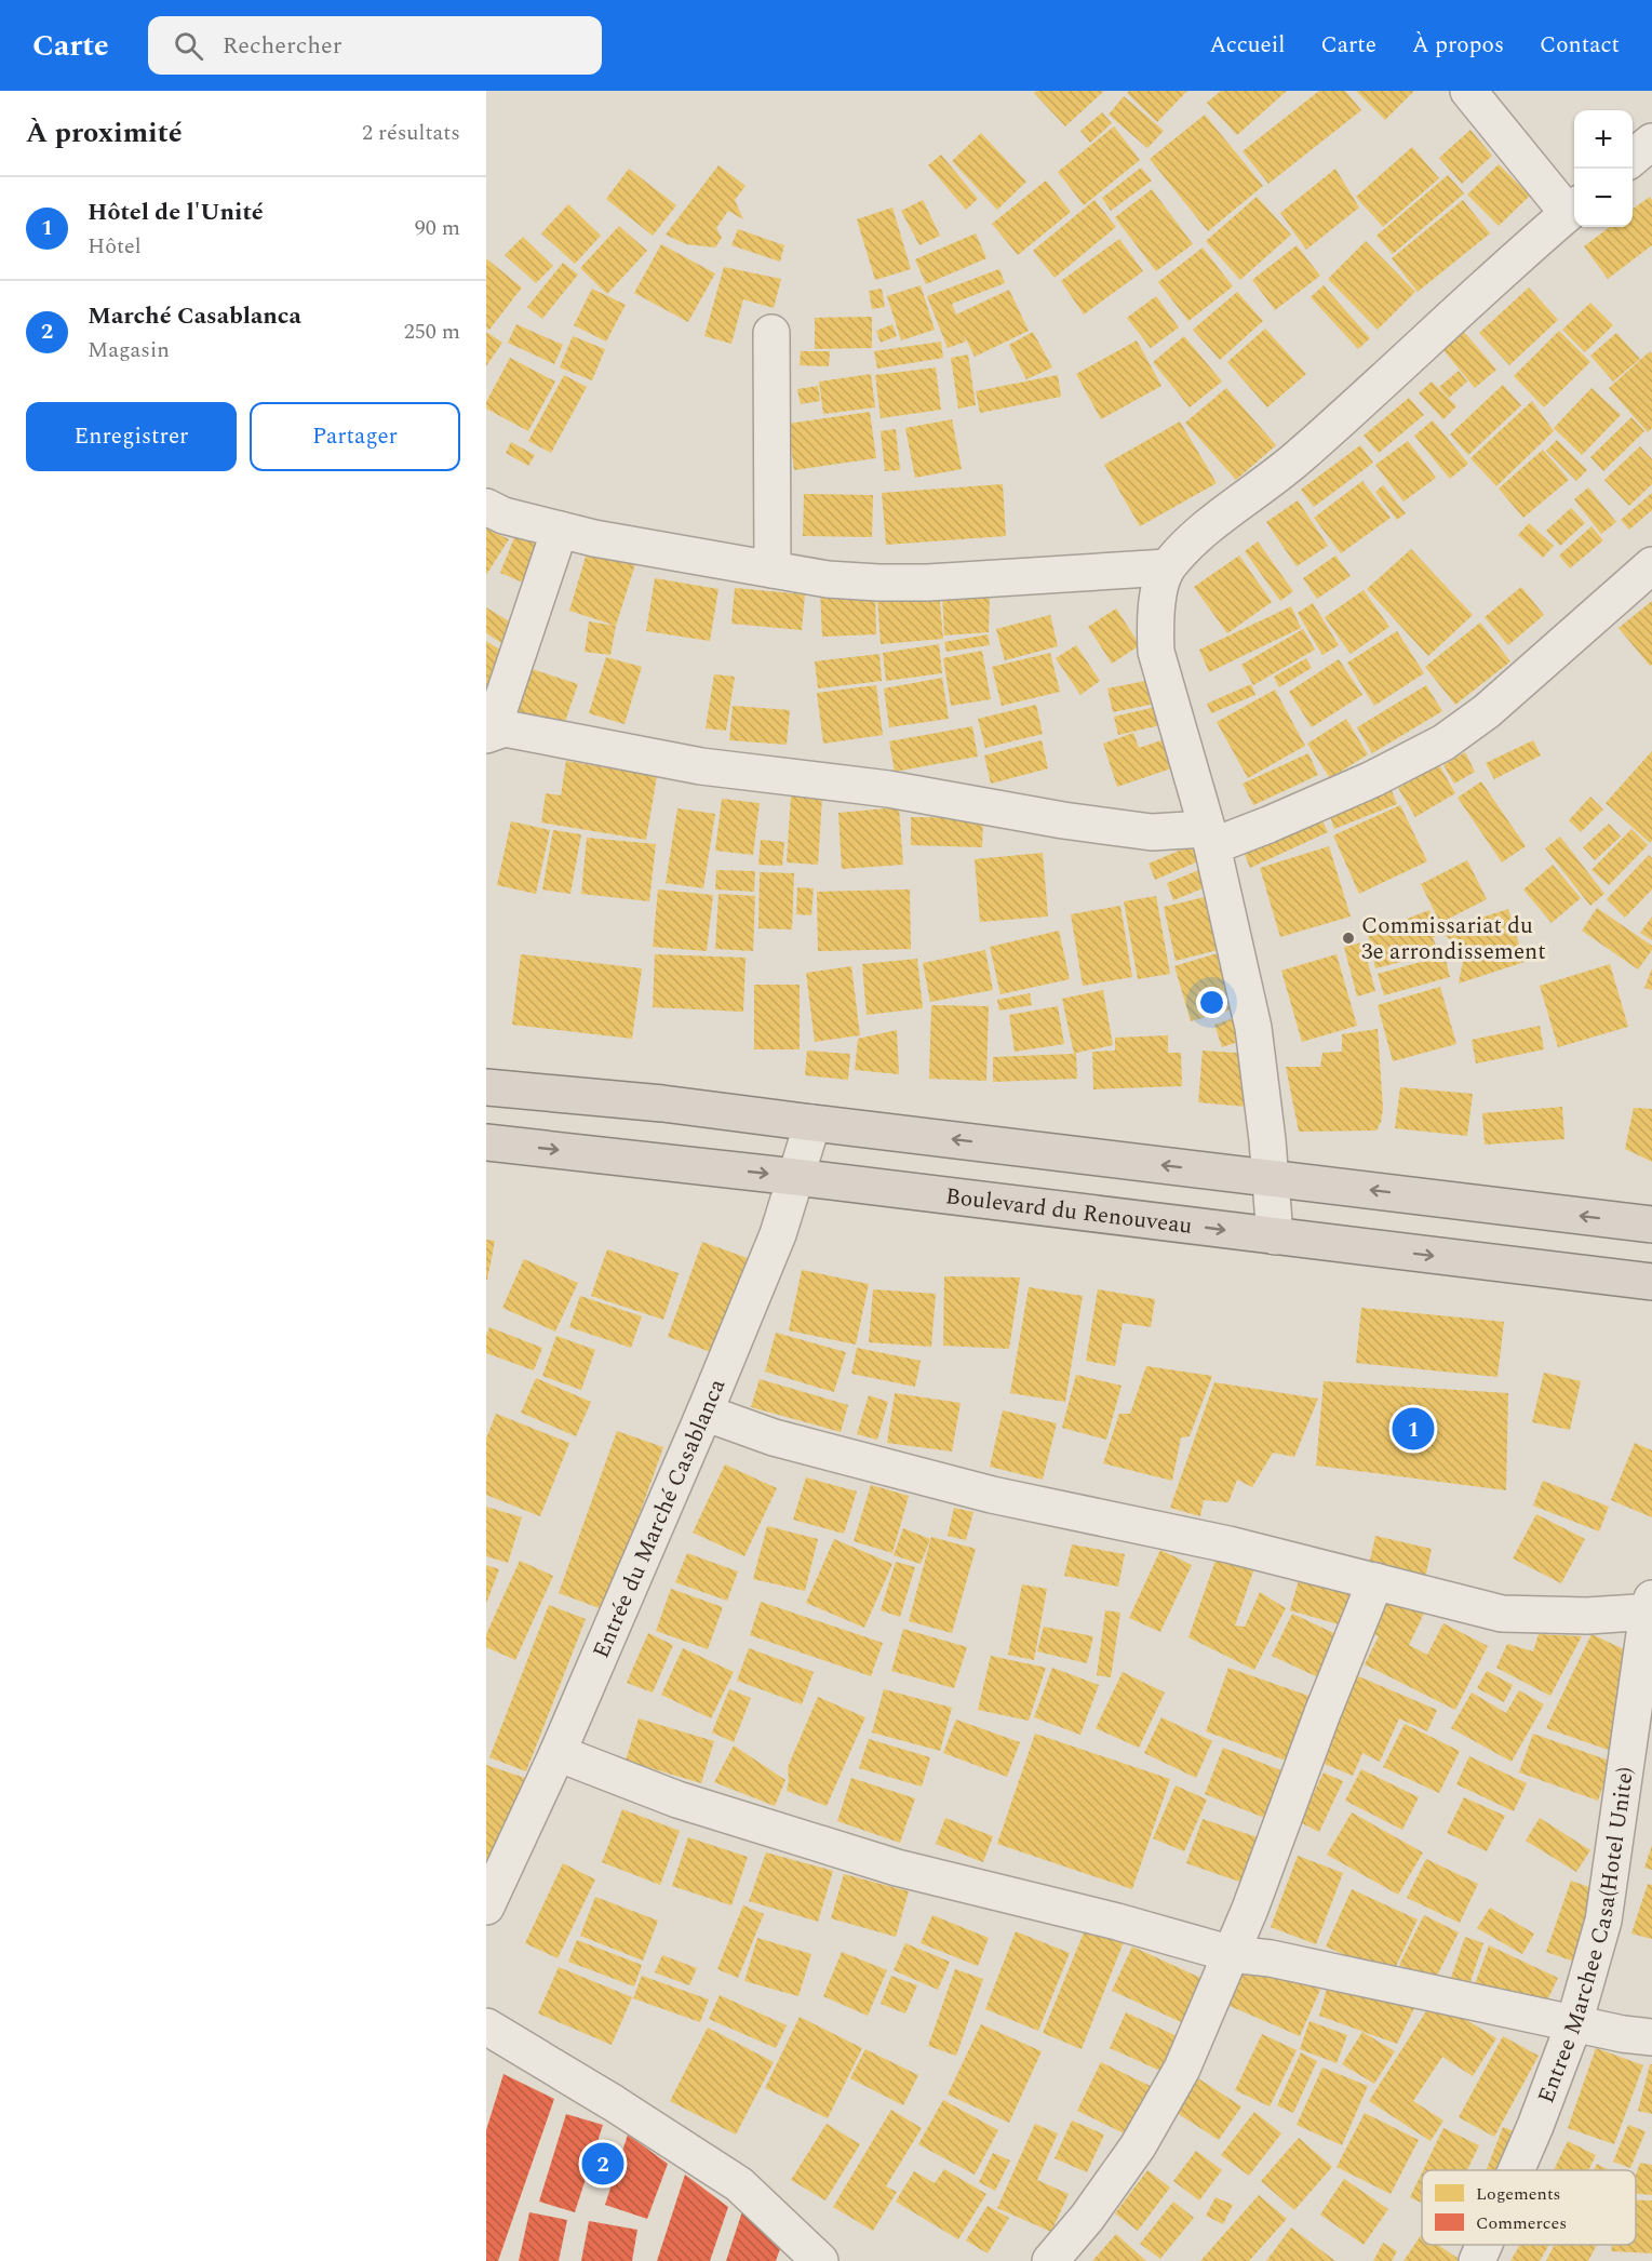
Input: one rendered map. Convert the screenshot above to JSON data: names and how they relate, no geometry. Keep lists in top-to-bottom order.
{
  "streets": {
    "highway": ["Boulevard du Renouveau"],
    "street": ["Entrée du Marché Casablanca", "Entree Marchee Casa(Hotel Unite)"]
  },
  "crossings": [
    ["Boulevard du Renouveau", "Entrée du Marché Casablanca"]
  ],
  "places": ["Commissariat du 3e arrondissement"],
  "legend": ["Logements", "Commerces"],
  "page": {
    "header": "Carte",
    "search": "Rechercher",
    "nav": [
      "Accueil",
      "Carte",
      "À propos",
      "Contact"
    ],
    "heading": ["À proximité", "2 résultats"],
    "map_buttons": ["+", "−"],
    "list": [
      {
        "mark": "1",
        "name": "Hôtel de l'Unité",
        "note": "Hôtel",
        "value": "90 m"
      },
      {
        "mark": "2",
        "name": "Marché Casablanca",
        "note": "Magasin",
        "value": "250 m"
      }
    ],
    "buttons": ["Enregistrer", "Partager"],
    "pins": ["1", "2"]
  }
}
